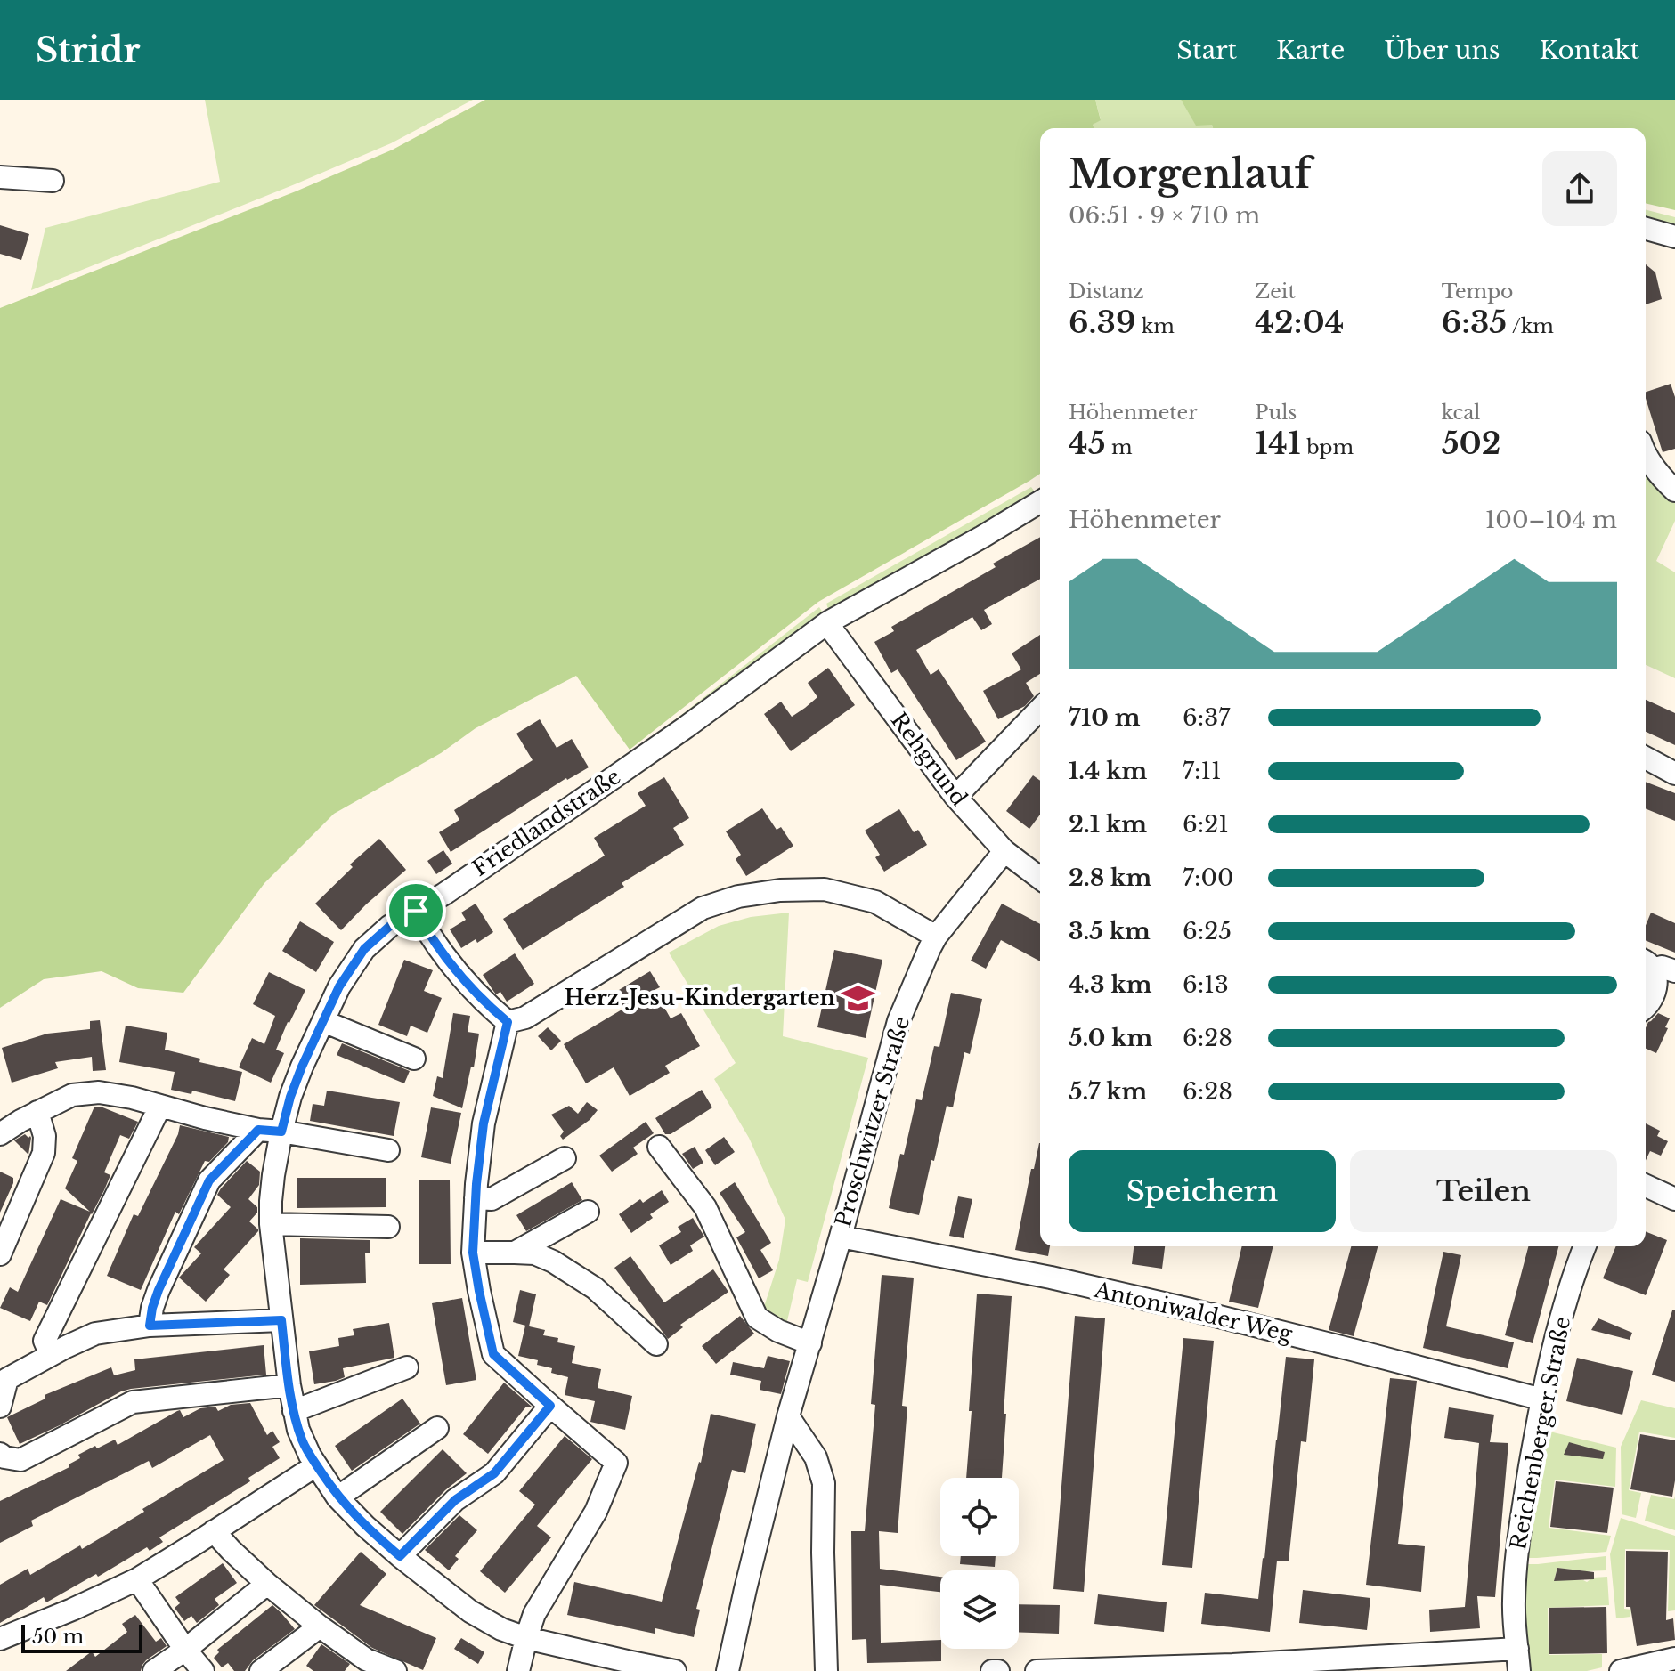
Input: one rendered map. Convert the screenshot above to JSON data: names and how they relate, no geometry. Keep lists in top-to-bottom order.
{
  "streets": {
    "street": [
      "Rehgrund",
      "Friedlandstraße",
      "Proschwitzer Straße",
      "Antoniwalder Weg",
      "Reichenberger Straße"
    ]
  },
  "crossings": [
    ["Rehgrund", "Friedlandstraße"],
    ["Rehgrund", "Proschwitzer Straße"],
    ["Proschwitzer Straße", "Antoniwalder Weg"],
    ["Antoniwalder Weg", "Reichenberger Straße"]
  ],
  "places": {
    "school or university": ["Herz-Jesu-Kindergarten"]
  },
  "scale_bar": "50 m",
  "page": {
    "header": "Stridr",
    "nav": [
      "Start",
      "Karte",
      "Über uns",
      "Kontakt"
    ],
    "heading": ["Morgenlauf", "06:51 · 9 × 710 m"],
    "stats": [
      ["Distanz", "6.39 km"],
      ["Zeit", "42:04"],
      ["Tempo", "6:35 /km"],
      ["Höhenmeter", "45 m"],
      ["Puls", "141 bpm"],
      ["kcal", "502"]
    ],
    "chart": ["Höhenmeter", "100–104 m"],
    "list": [
      {
        "name": "710 m",
        "note": "6:37"
      },
      {
        "name": "1.4 km",
        "note": "7:11"
      },
      {
        "name": "2.1 km",
        "note": "6:21"
      },
      {
        "name": "2.8 km",
        "note": "7:00"
      },
      {
        "name": "3.5 km",
        "note": "6:25"
      },
      {
        "name": "4.3 km",
        "note": "6:13"
      },
      {
        "name": "5.0 km",
        "note": "6:28"
      },
      {
        "name": "5.7 km",
        "note": "6:28"
      }
    ],
    "buttons": ["Speichern", "Teilen"],
    "scale": "50 m"
  }
}
